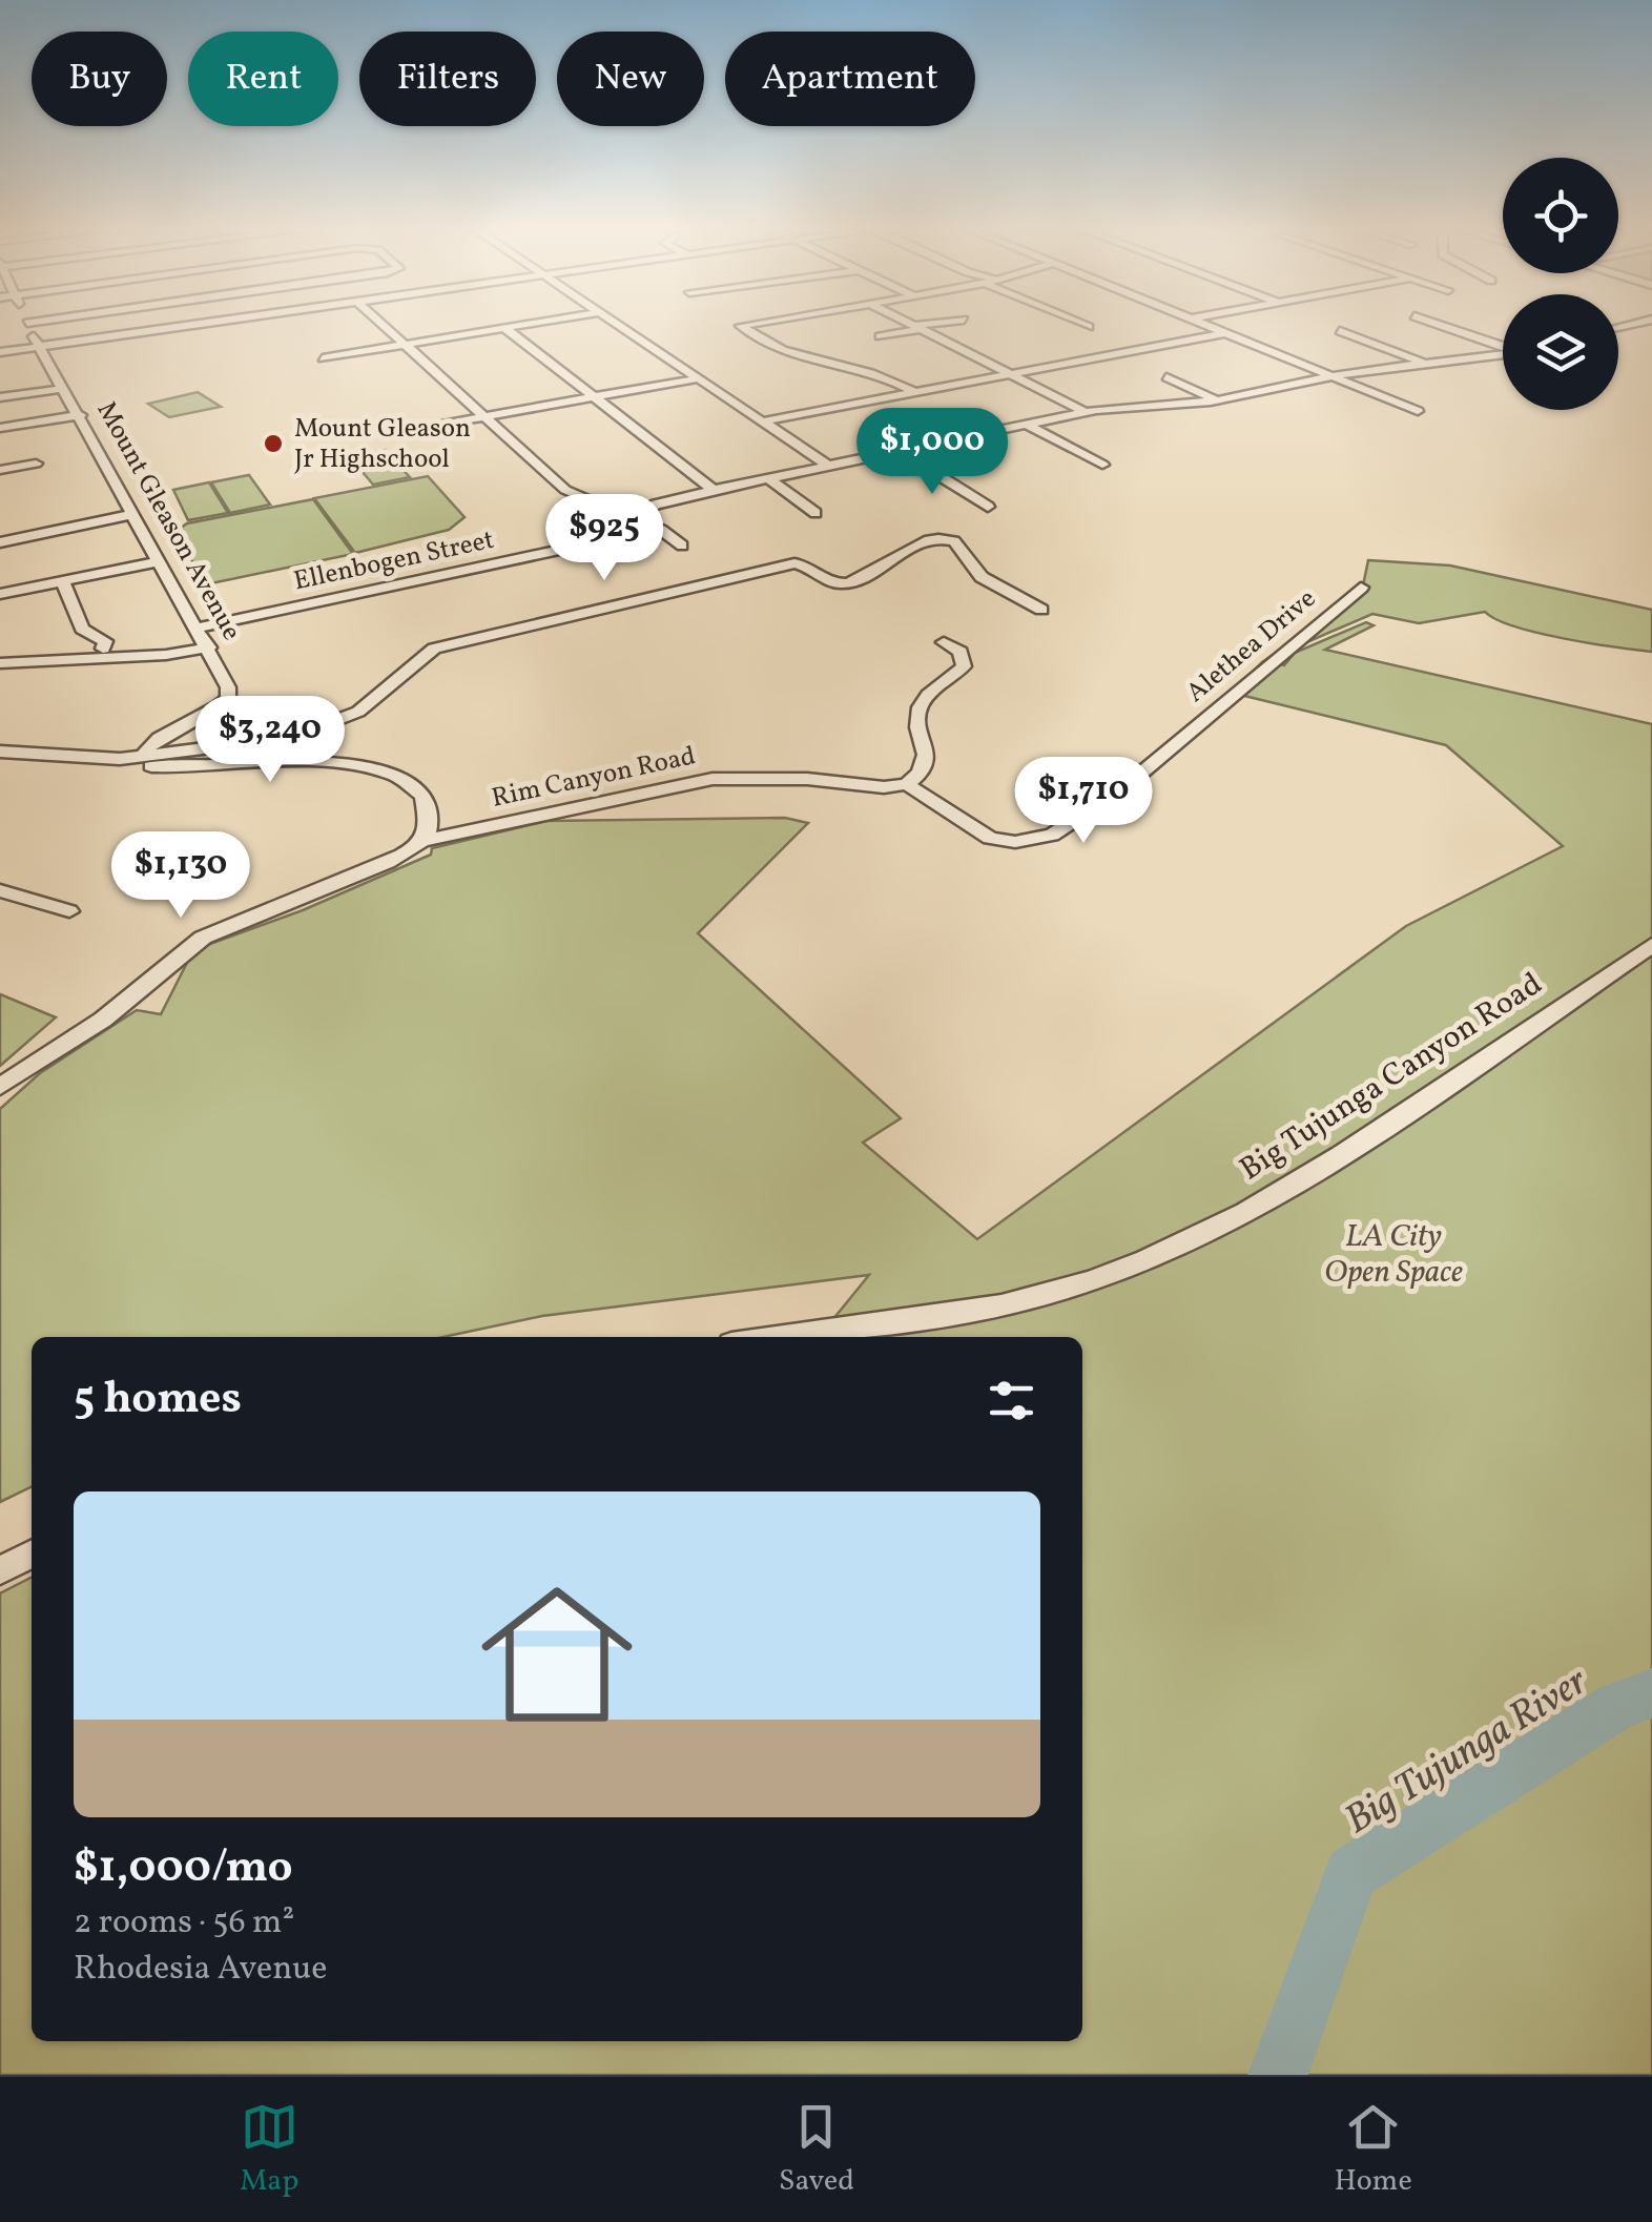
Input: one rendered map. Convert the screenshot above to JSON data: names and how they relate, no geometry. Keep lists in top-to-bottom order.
{
  "streets": {
    "street": [
      "Mount Gleason Avenue",
      "Ellenbogen Street",
      "Alethea Drive",
      "Rim Canyon Road",
      "Big Tujunga Canyon Road"
    ]
  },
  "crossings": [
    ["Mount Gleason Avenue", "Ellenbogen Street"],
    ["Alethea Drive", "Rim Canyon Road"]
  ],
  "water": ["Big Tujunga River"],
  "parks": ["LA City Open Space"],
  "places": ["Mount Gleason Jr Highschool"],
  "page": {
    "chip": [
      "Buy",
      "Rent",
      "Filters",
      "New",
      "Apartment"
    ],
    "price": [
      "$1,000",
      "$925",
      "$3,240",
      "$1,710",
      "$1,130"
    ],
    "heading": "5 homes",
    "list": [
      {
        "name": "$1,000/mo",
        "note": "2 rooms · 56 m² · Rhodesia Avenue"
      }
    ],
    "tabs": ["Map", "Saved", "Home"]
  }
}
